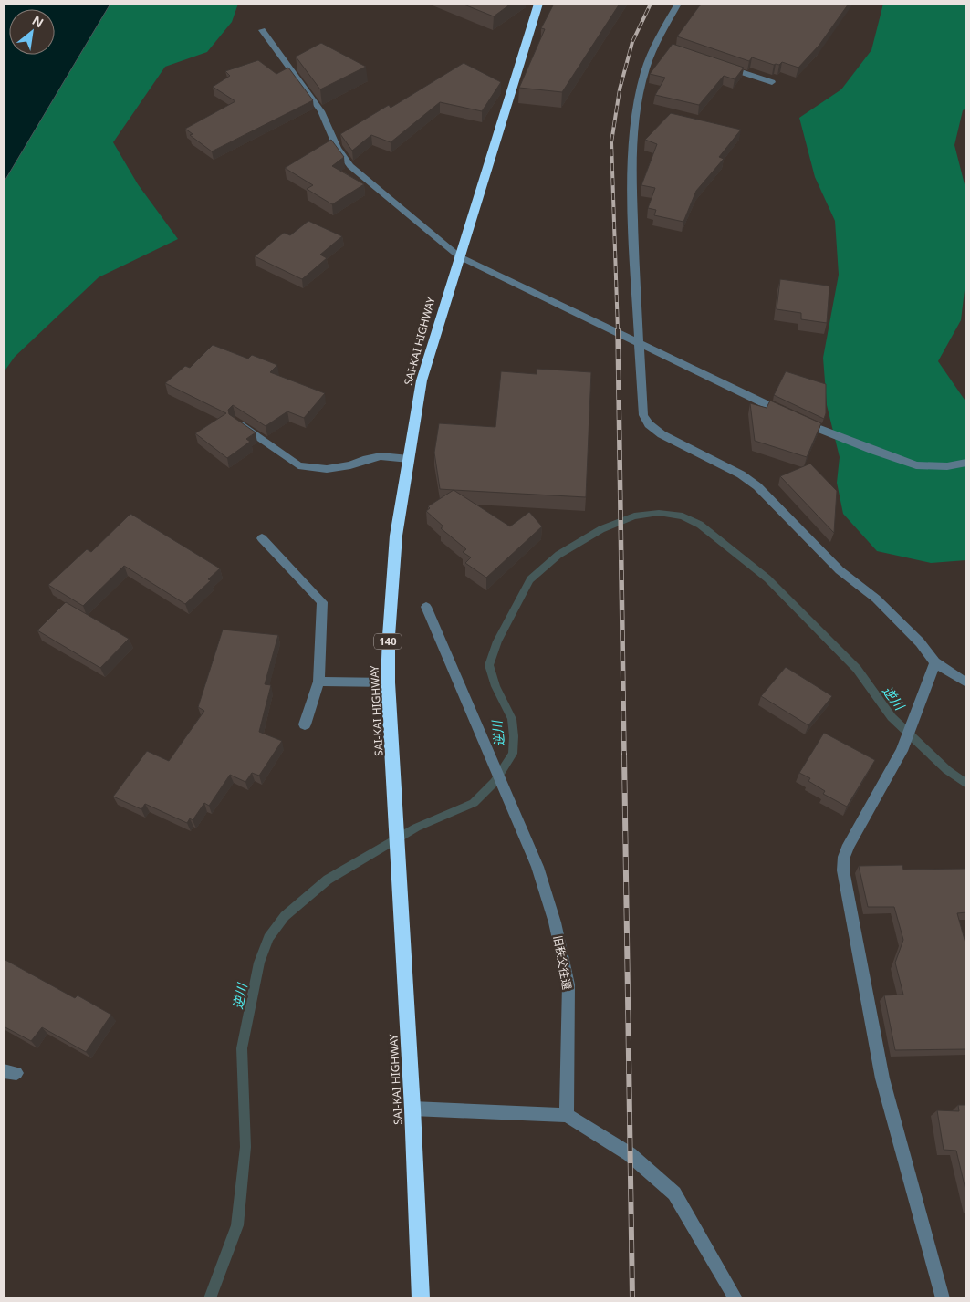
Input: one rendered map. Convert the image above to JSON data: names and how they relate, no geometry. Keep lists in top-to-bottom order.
{
  "streets": {
    "highway": ["SAI-KAI HIGHWAY", "140"],
    "street": ["旧秩父往還"]
  },
  "water": ["逆川"],
  "north": "top right"
}
